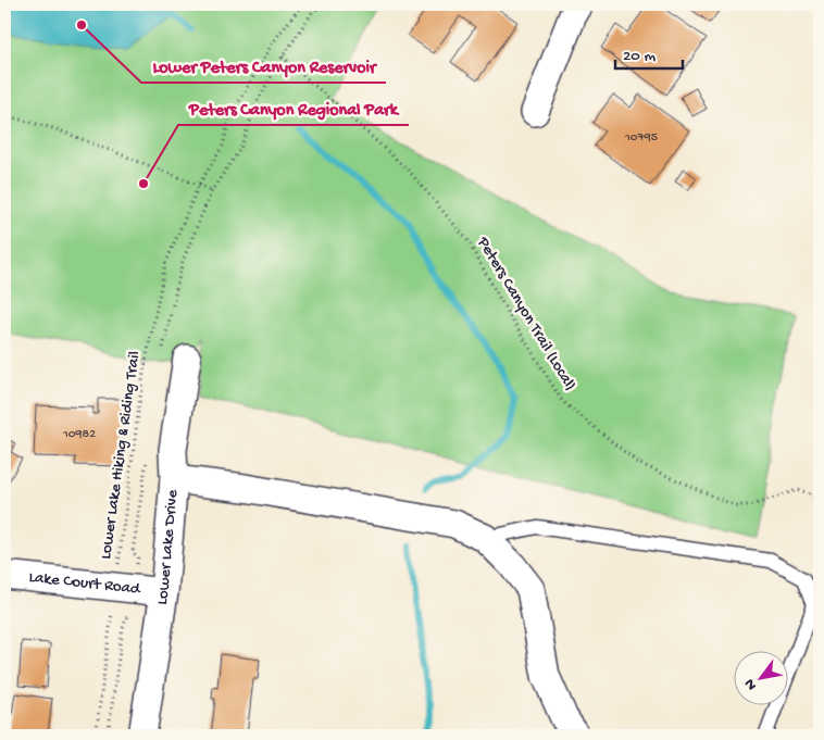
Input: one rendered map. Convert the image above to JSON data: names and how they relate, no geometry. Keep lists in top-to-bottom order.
{
  "streets": {
    "street": ["Lower Lake Drive", "Lake Court Road"],
    "path": ["Peters Canyon Trail (Local)", "Lower Lake Hiking & Riding Trail"]
  },
  "crossings": [
    ["Lower Lake Hiking & Riding Trail", "Lake Court Road"],
    ["Lower Lake Drive", "Lake Court Road"]
  ],
  "places": ["Lower Peters Canyon Reservoir", "Peters Canyon Regional Park"],
  "house_numbers": ["10795", "10982"],
  "scale_bar": "20 m",
  "north": "bottom left"
}
